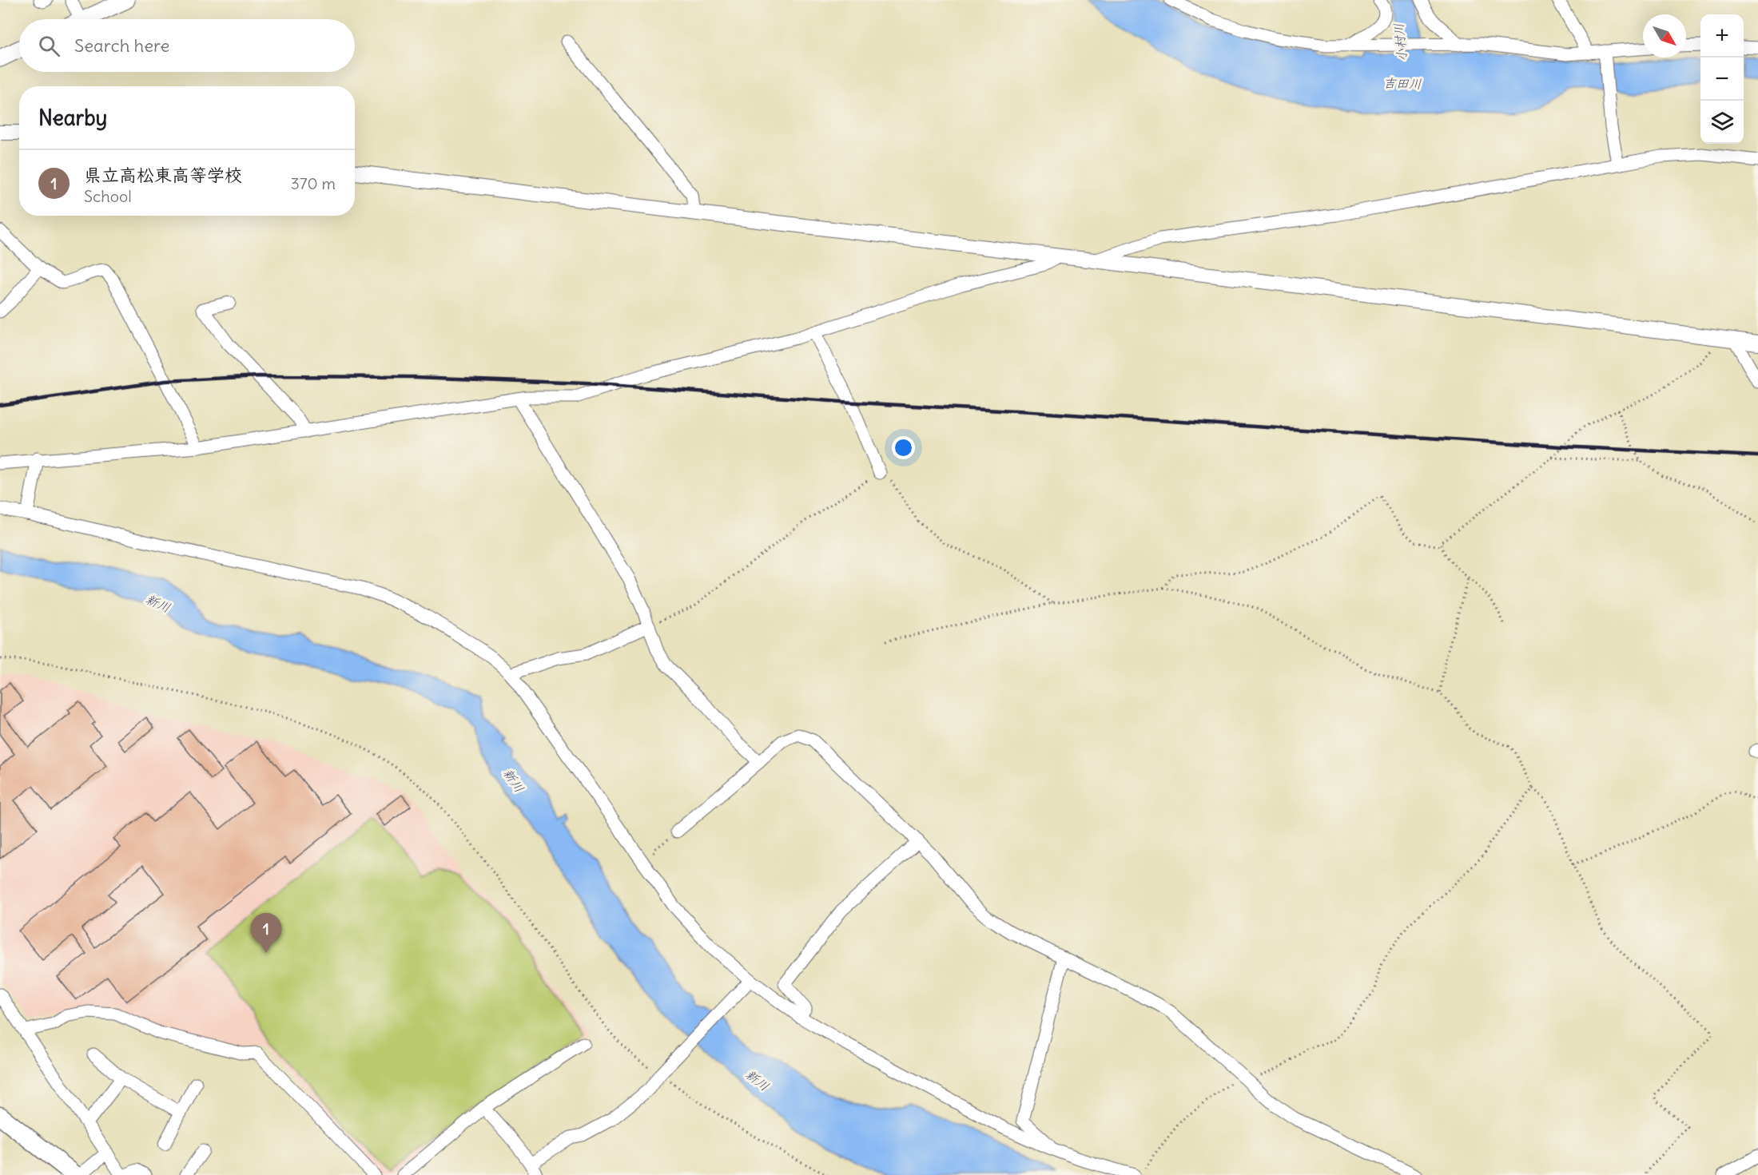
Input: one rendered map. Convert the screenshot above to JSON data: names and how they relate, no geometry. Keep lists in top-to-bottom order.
{
  "water": ["小村川", "吉田川", "新川"],
  "north": "bottom right",
  "page": {
    "map_buttons": ["+", "−"],
    "search": "Search here",
    "heading": "Nearby",
    "list": [
      {
        "mark": "1",
        "name": "県立高松東高等学校",
        "note": "School",
        "value": "370 m"
      }
    ],
    "pins": "1"
  }
}
